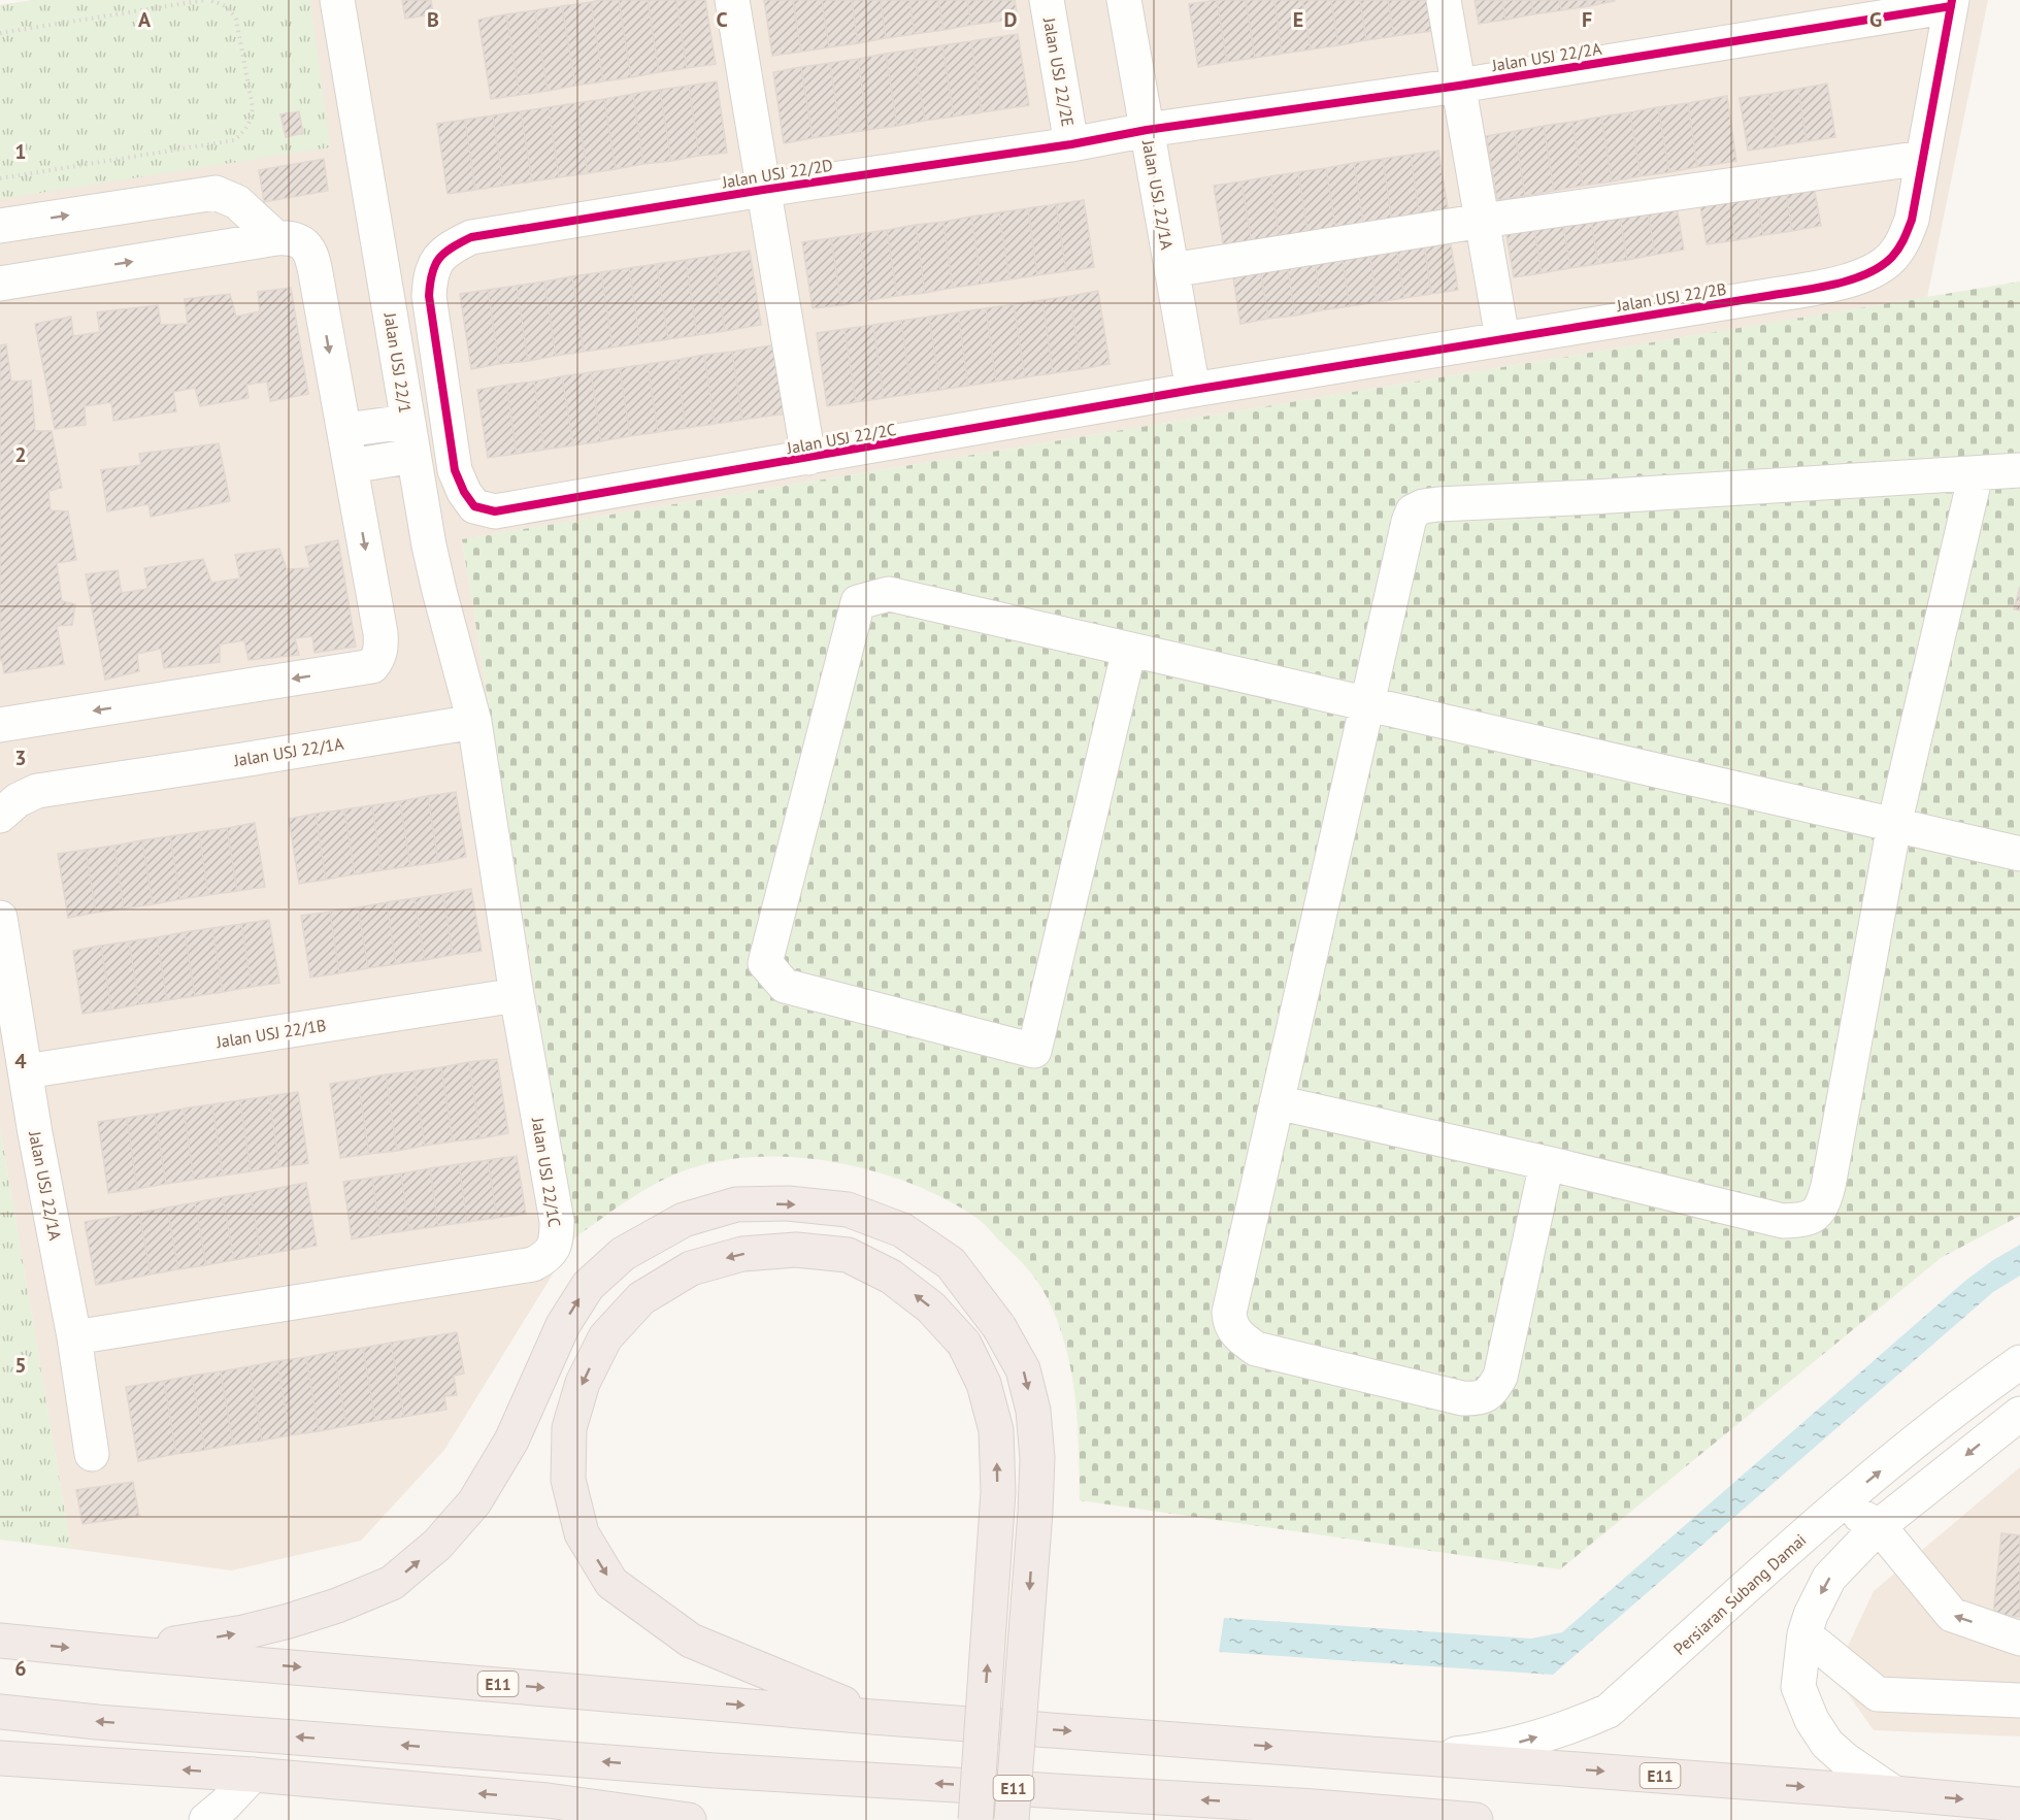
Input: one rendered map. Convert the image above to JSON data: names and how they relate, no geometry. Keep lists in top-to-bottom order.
{
  "streets": {
    "highway": ["E11"],
    "street": [
      "Jalan USJ 22/2A",
      "Jalan USJ 22/2E",
      "Jalan USJ 22/2D",
      "Jalan USJ 22/1A",
      "Jalan USJ 22/2B",
      "Jalan USJ 22/1",
      "Jalan USJ 22/2C",
      "Jalan USJ 22/1B",
      "Jalan USJ 22/1C",
      "Persiaran Subang Damai"
    ]
  },
  "crossings": [
    ["Jalan USJ 22/2A", "Jalan USJ 22/2D"],
    ["Jalan USJ 22/2A", "Jalan USJ 22/1A"],
    ["Jalan USJ 22/2A", "Jalan USJ 22/2B"],
    ["Jalan USJ 22/2E", "Jalan USJ 22/2D"],
    ["Jalan USJ 22/2D", "Jalan USJ 22/1A"],
    ["Jalan USJ 22/2D", "Jalan USJ 22/2C"],
    ["Jalan USJ 22/1A", "Jalan USJ 22/2B"],
    ["Jalan USJ 22/1A", "Jalan USJ 22/1"],
    ["Jalan USJ 22/1A", "Jalan USJ 22/2C"],
    ["Jalan USJ 22/1A", "Jalan USJ 22/1B"],
    ["Jalan USJ 22/1A", "Jalan USJ 22/1C"],
    ["Jalan USJ 22/2B", "Jalan USJ 22/2C"],
    ["Jalan USJ 22/1", "Jalan USJ 22/1C"],
    ["Jalan USJ 22/1B", "Jalan USJ 22/1C"],
    ["Persiaran Subang Damai", "E11"]
  ],
  "grid": {
    "columns": [
      "A",
      "B",
      "C",
      "D",
      "E",
      "F",
      "G"
    ],
    "rows": [
      "1",
      "2",
      "3",
      "4",
      "5",
      "6"
    ]
  }
}
